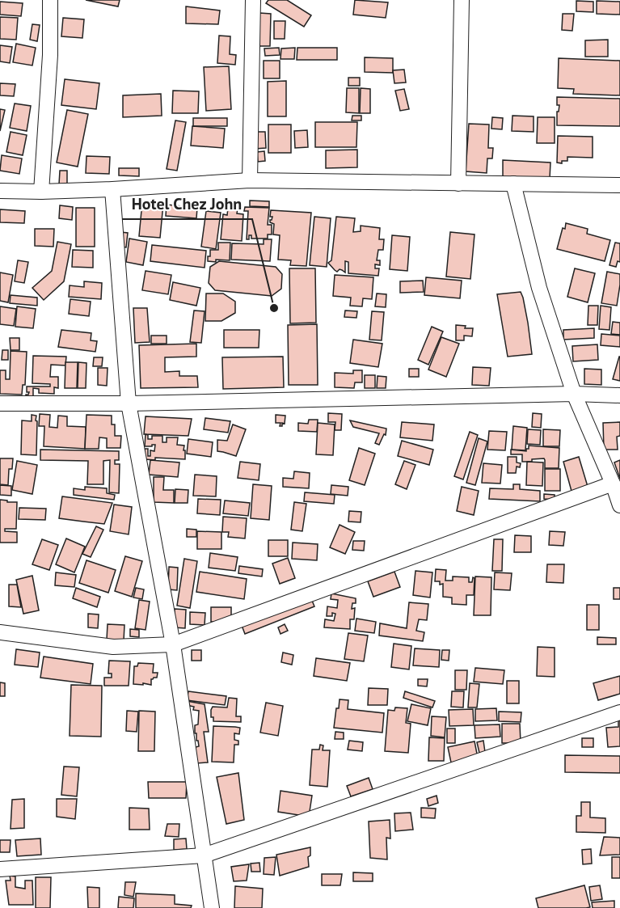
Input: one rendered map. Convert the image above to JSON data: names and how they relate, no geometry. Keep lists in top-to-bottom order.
{
  "places": ["Hotel Chez John"]
}
